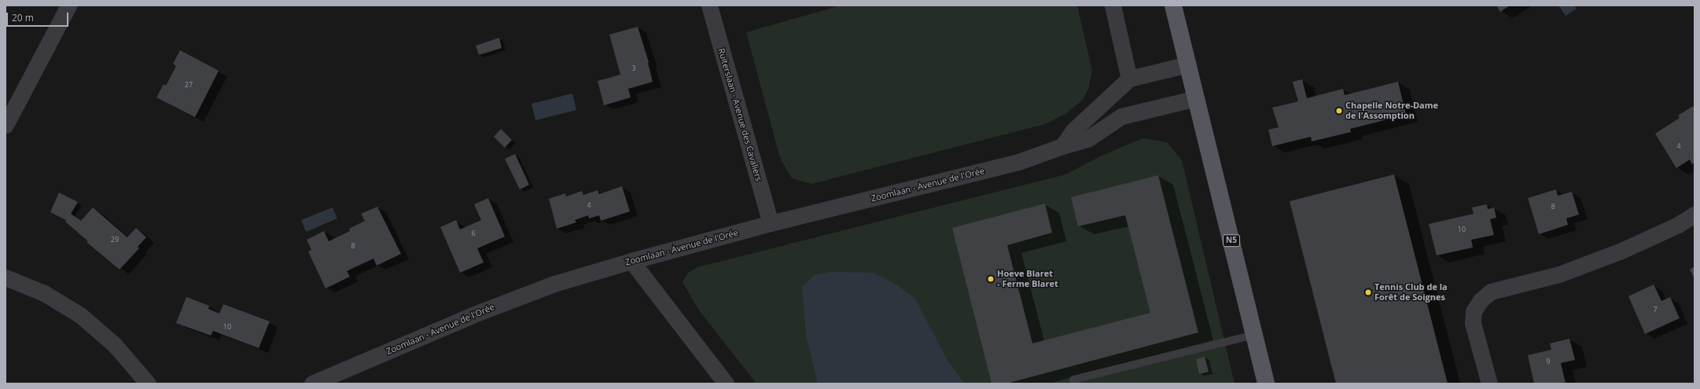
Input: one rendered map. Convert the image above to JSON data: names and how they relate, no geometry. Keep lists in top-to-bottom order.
{
  "streets": {
    "main road": ["N5"],
    "street": ["Ruiterslaan - Avenue des Cavaliers", "Zoomlaan - Avenue de l'Orée"]
  },
  "crossings": [
    ["Ruiterslaan - Avenue des Cavaliers", "Zoomlaan - Avenue de l'Orée"],
    ["Zoomlaan - Avenue de l'Orée", "N5"]
  ],
  "places": ["Chapelle Notre-Dame de l'Assomption", "Hoeve Blaret - Ferme Blaret", "Tennis Club de la Forêt de Soignes"],
  "house_numbers": [
    "3",
    "27",
    "4",
    "4",
    "8",
    "10",
    "6",
    "29",
    "8",
    "7",
    "10",
    "9"
  ],
  "scale_bar": "20 m"
}
